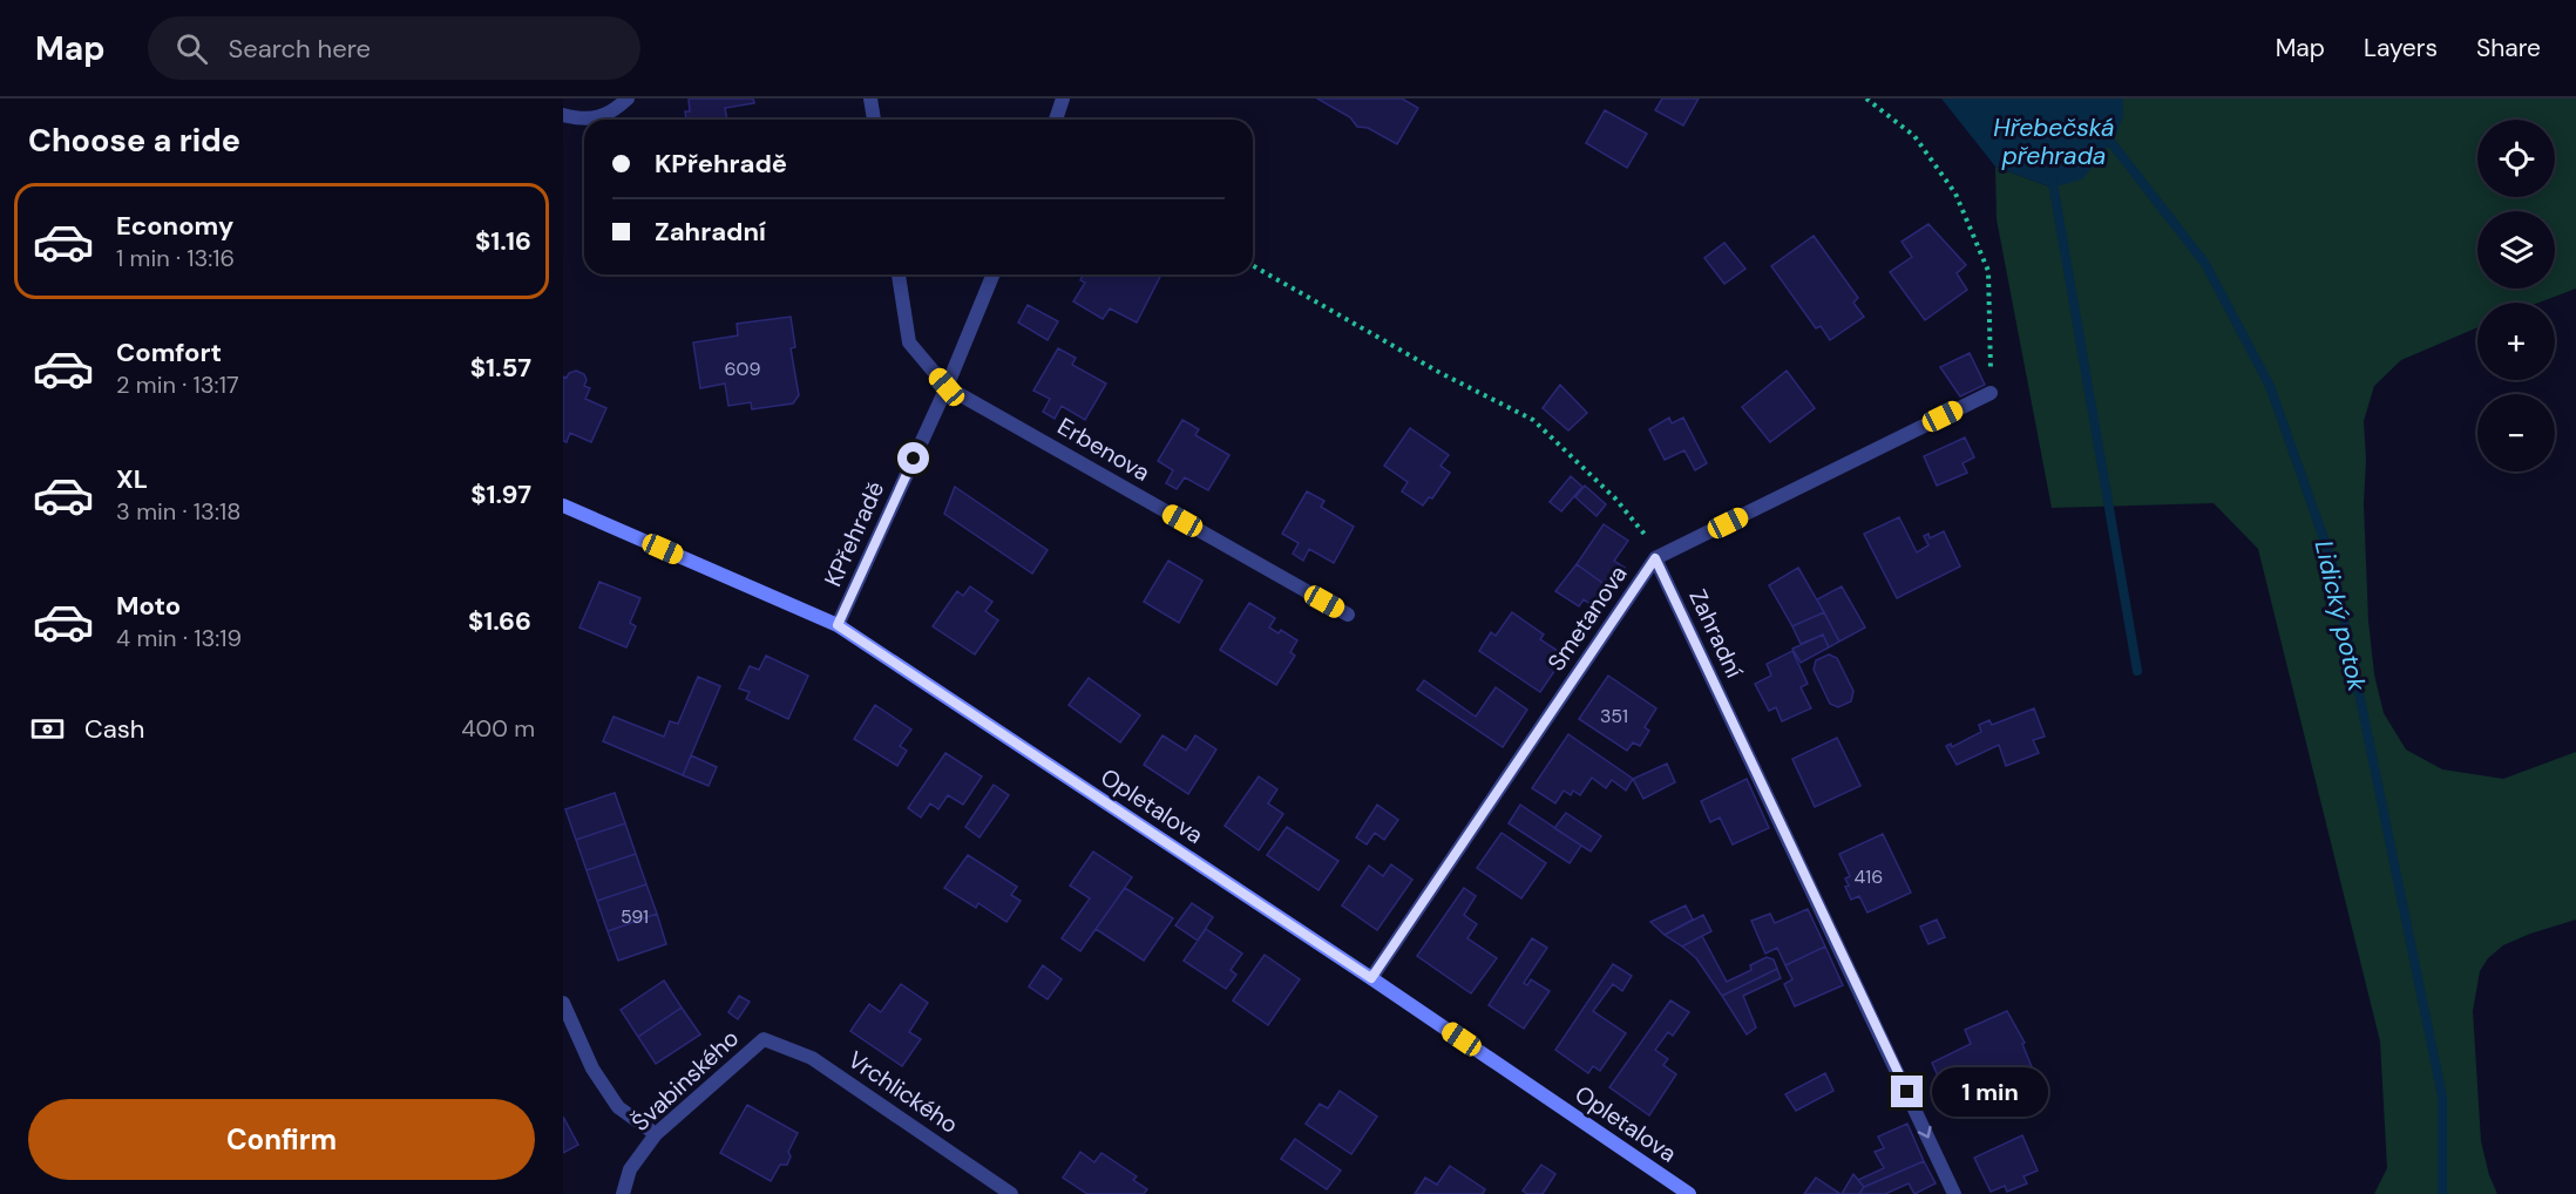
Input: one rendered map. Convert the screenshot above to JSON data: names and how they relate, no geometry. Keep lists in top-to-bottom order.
{
  "streets": {
    "street": [
      "Erbenova",
      "KPřehradě",
      "Smetanova",
      "Zahradní",
      "Opletalova",
      "Švabinského",
      "Vrchlického"
    ]
  },
  "crossings": [
    ["Erbenova", "KPřehradě"],
    ["KPřehradě", "Opletalova"],
    ["Smetanova", "Zahradní"],
    ["Smetanova", "Opletalova"],
    ["Švabinského", "Vrchlického"]
  ],
  "one_way": ["Zahradní"],
  "water": ["Hřebečská přehrada", "Lidický potok"],
  "house_numbers": [
    "609",
    "351",
    "416",
    "591"
  ],
  "page": {
    "header": "Map",
    "search": "Search here",
    "nav": ["Map", "Layers", "Share"],
    "heading": "Choose a ride",
    "map_buttons": ["+", "−"],
    "banner": ["KPřehradě", "Zahradní"],
    "list": [
      {
        "name": "Economy",
        "note": "1 min · 13:16",
        "value": "$1.16"
      },
      {
        "name": "Comfort",
        "note": "2 min · 13:17",
        "value": "$1.57"
      },
      {
        "name": "XL",
        "note": "3 min · 13:18",
        "value": "$1.97"
      },
      {
        "name": "Moto",
        "note": "4 min · 13:19",
        "value": "$1.66"
      }
    ],
    "pay": ["Cash", "400 m"],
    "bubble": "1 min",
    "buttons": "Confirm"
  }
}
